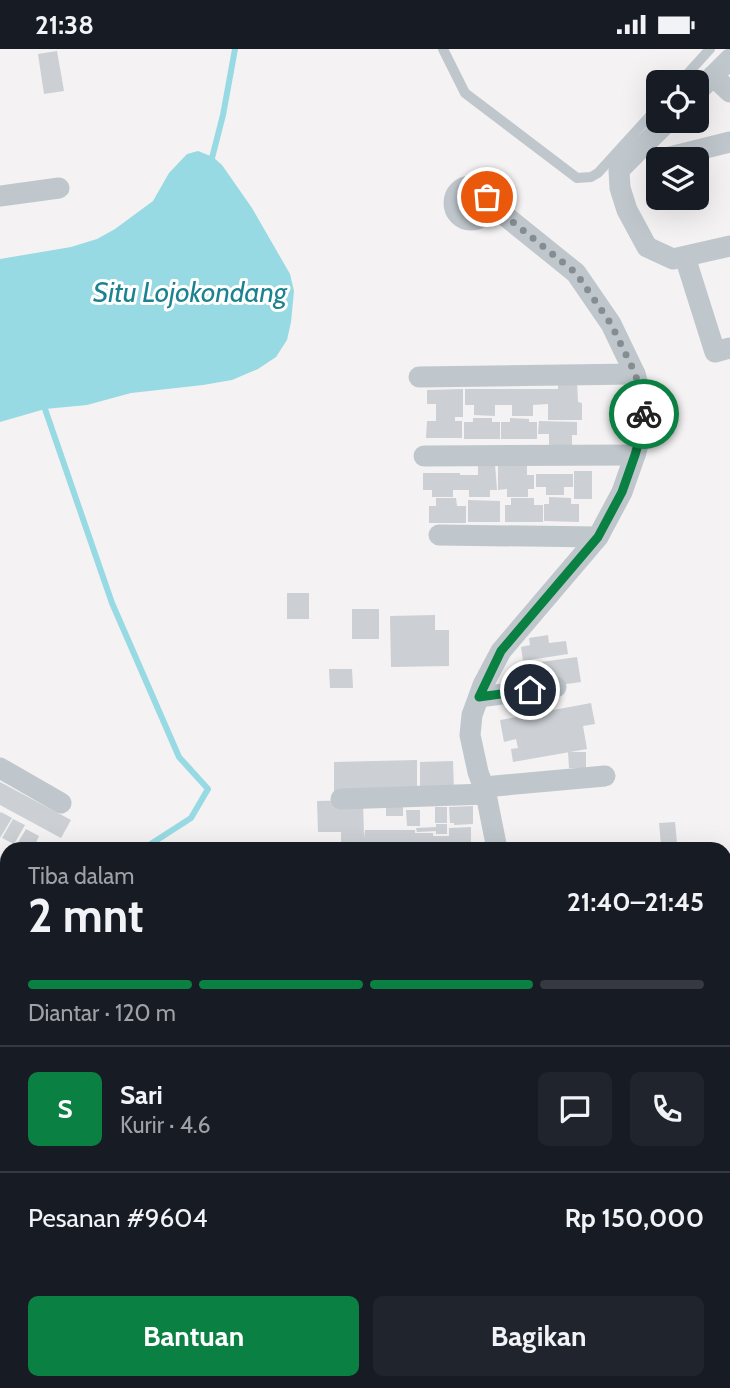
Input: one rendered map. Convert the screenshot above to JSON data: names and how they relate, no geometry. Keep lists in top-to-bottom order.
{
  "water": ["Situ Lojokondang"],
  "page": {
    "status": "21:38",
    "heading": ["2 mnt", "Tiba dalam", "21:40–21:45"],
    "panel": [
      "Sari",
      "Kurir · 4.6",
      "Pesanan #9604",
      "Rp 150,000"
    ],
    "bar": "Diantar · 120 m",
    "round": "S",
    "buttons": ["Bantuan", "Bagikan"]
  }
}
